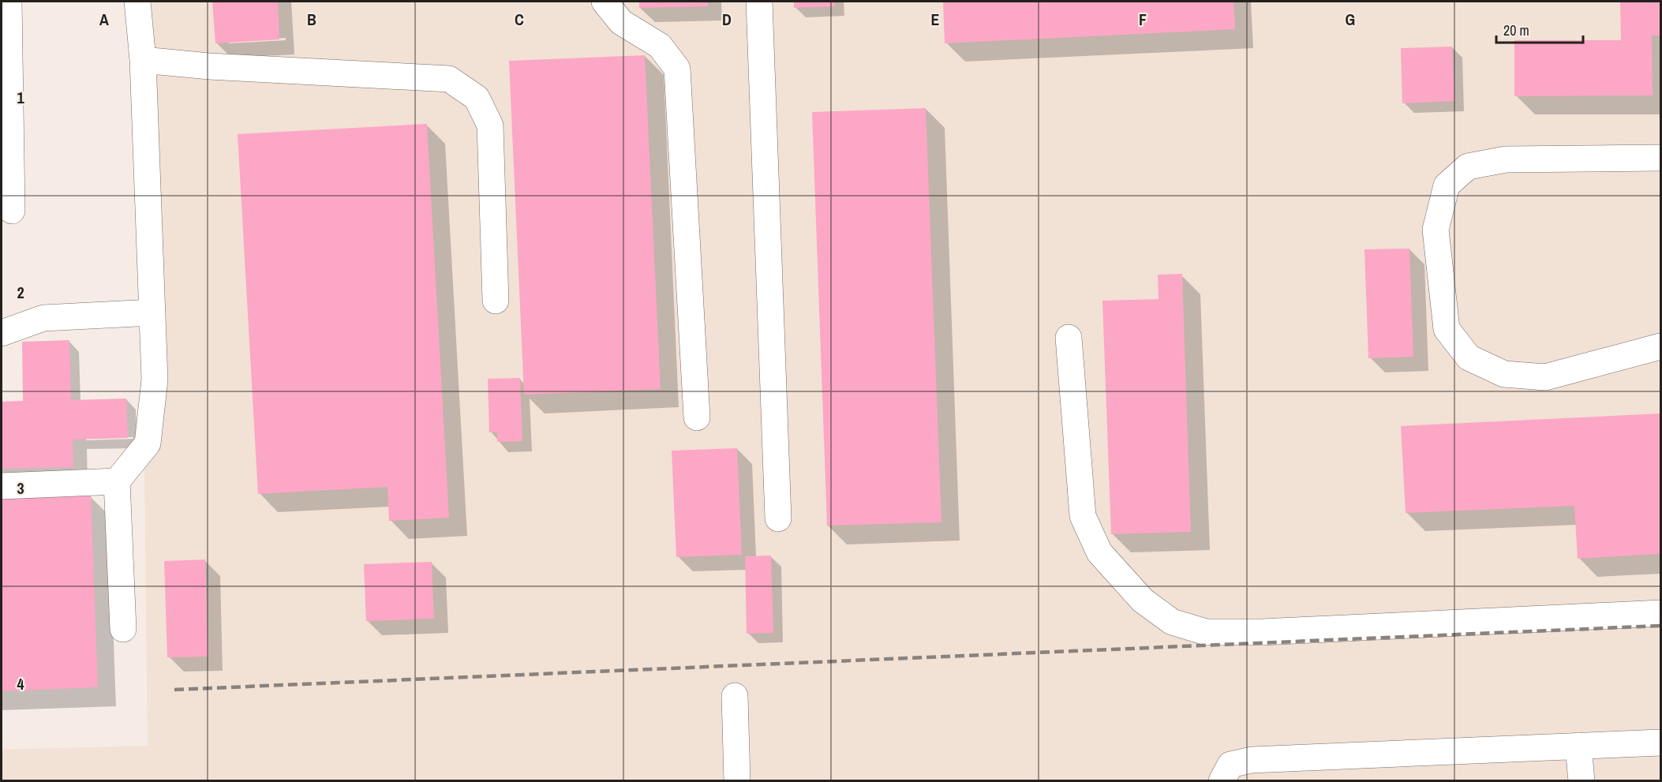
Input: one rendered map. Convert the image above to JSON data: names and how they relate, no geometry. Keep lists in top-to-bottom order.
{
  "scale_bar": "20 m",
  "grid": {
    "columns": [
      "A",
      "B",
      "C",
      "D",
      "E",
      "F",
      "G"
    ],
    "rows": [
      "1",
      "2",
      "3",
      "4"
    ]
  }
}
